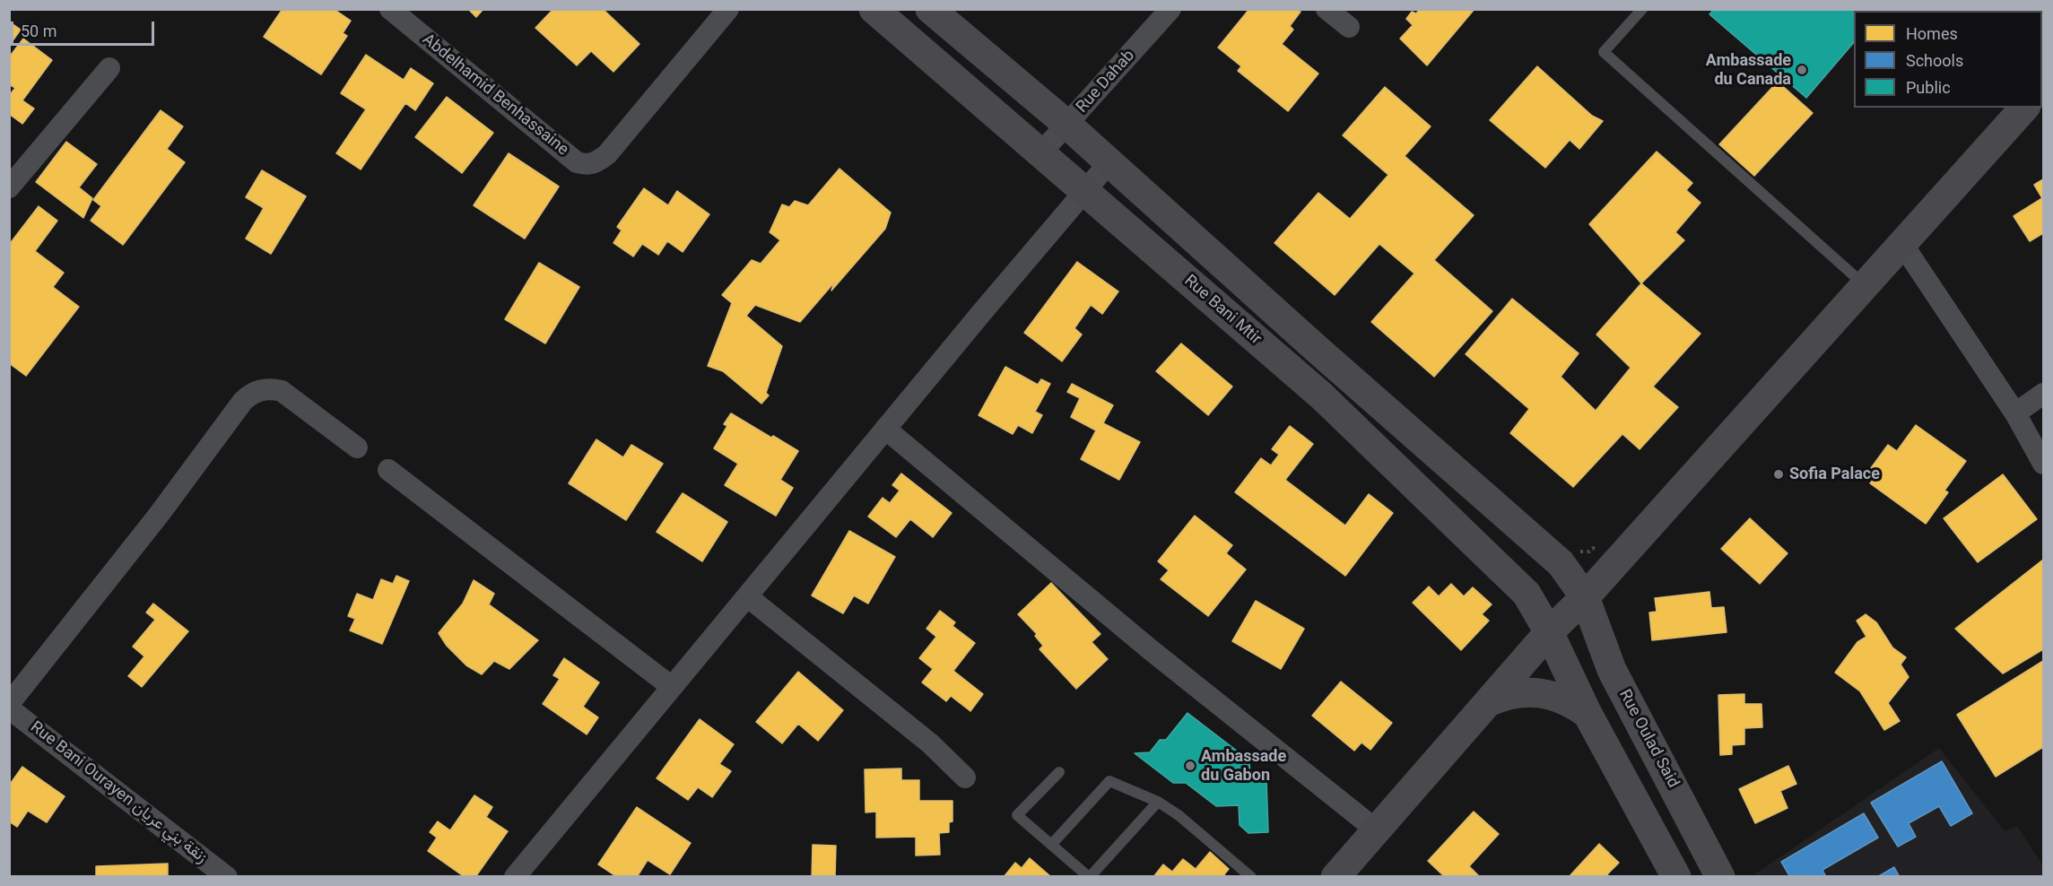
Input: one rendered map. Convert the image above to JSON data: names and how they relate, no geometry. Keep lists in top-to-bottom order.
{
  "streets": {
    "street": [
      "Rue Dahab",
      "Abdelhamid Benhassaine",
      "Rue Bani Mtir",
      "Rue Oulad Said",
      "Rue Bani Ourayen زنقة بني عريان"
    ]
  },
  "crossings": [
    ["Rue Dahab", "Rue Bani Mtir"],
    ["Rue Bani Mtir", "Rue Oulad Said"]
  ],
  "places": ["Ambassade du Canada", "Sofia Palace", "Ambassade du Gabon"],
  "legend": ["Homes", "Schools", "Public"],
  "scale_bar": "50 m"
}
